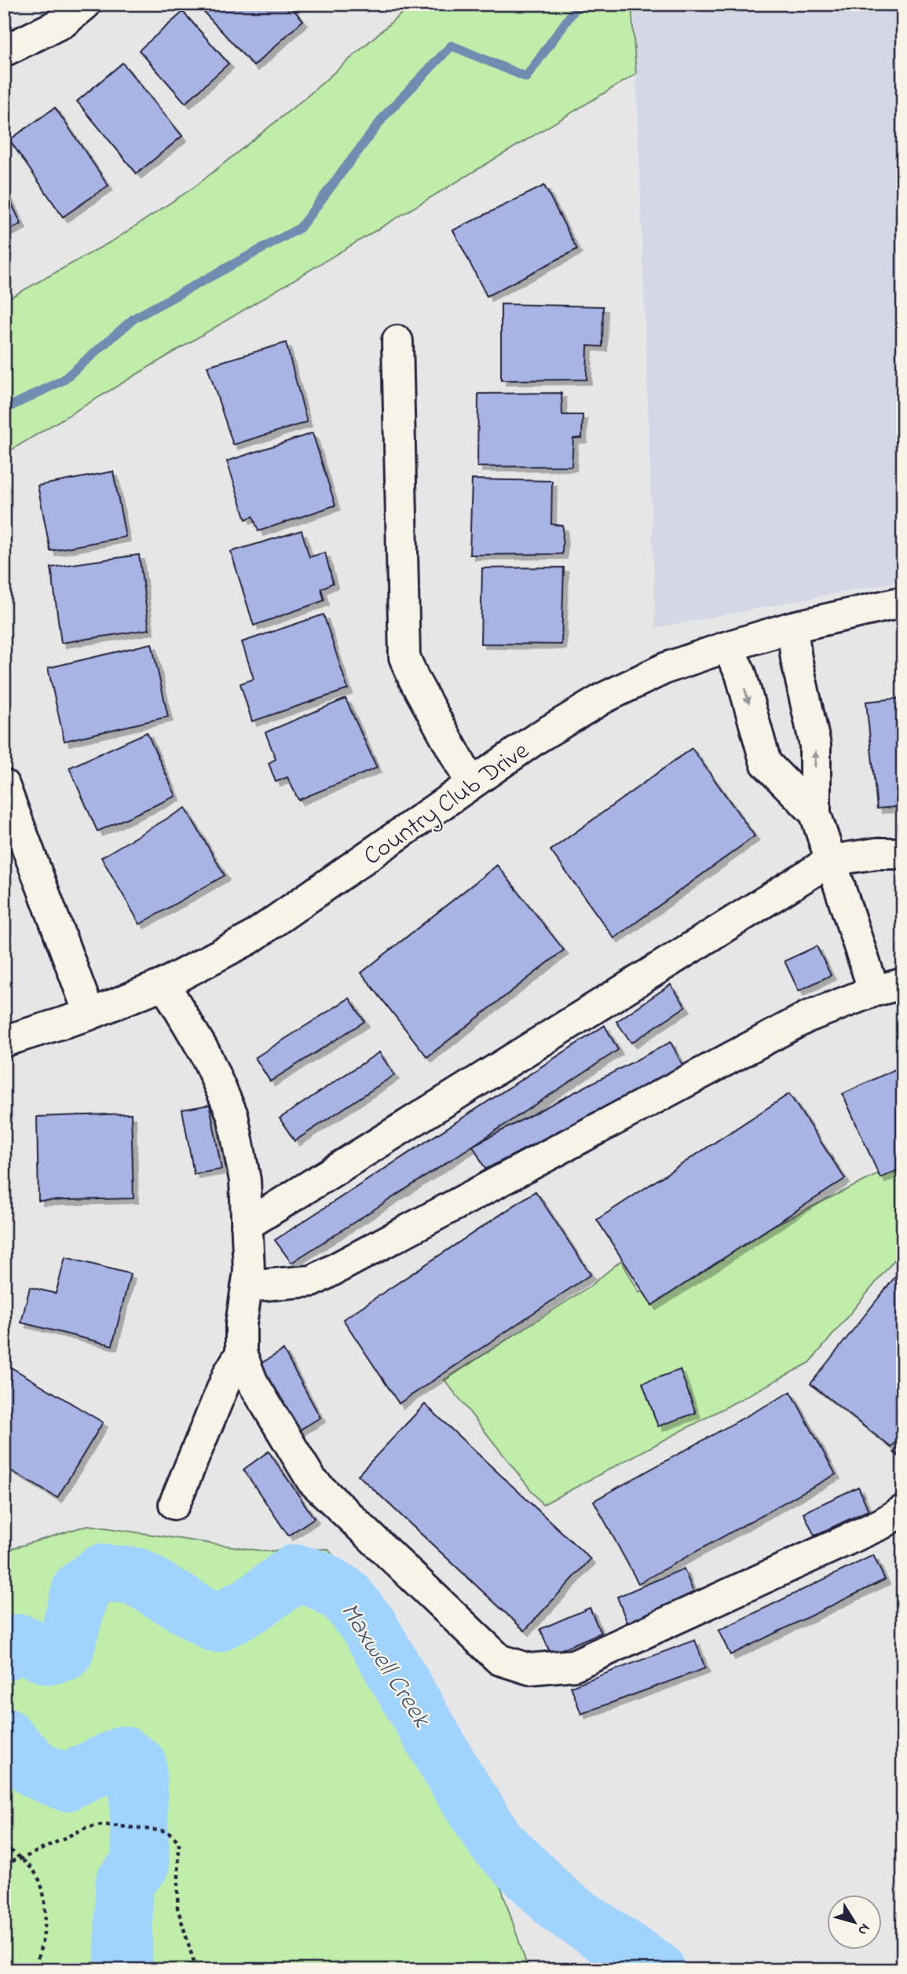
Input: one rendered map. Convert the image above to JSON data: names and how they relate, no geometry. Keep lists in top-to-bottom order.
{
  "streets": {
    "street": ["Country Club Drive"]
  },
  "water": ["Maxwell Creek"],
  "north": "bottom right"
}
